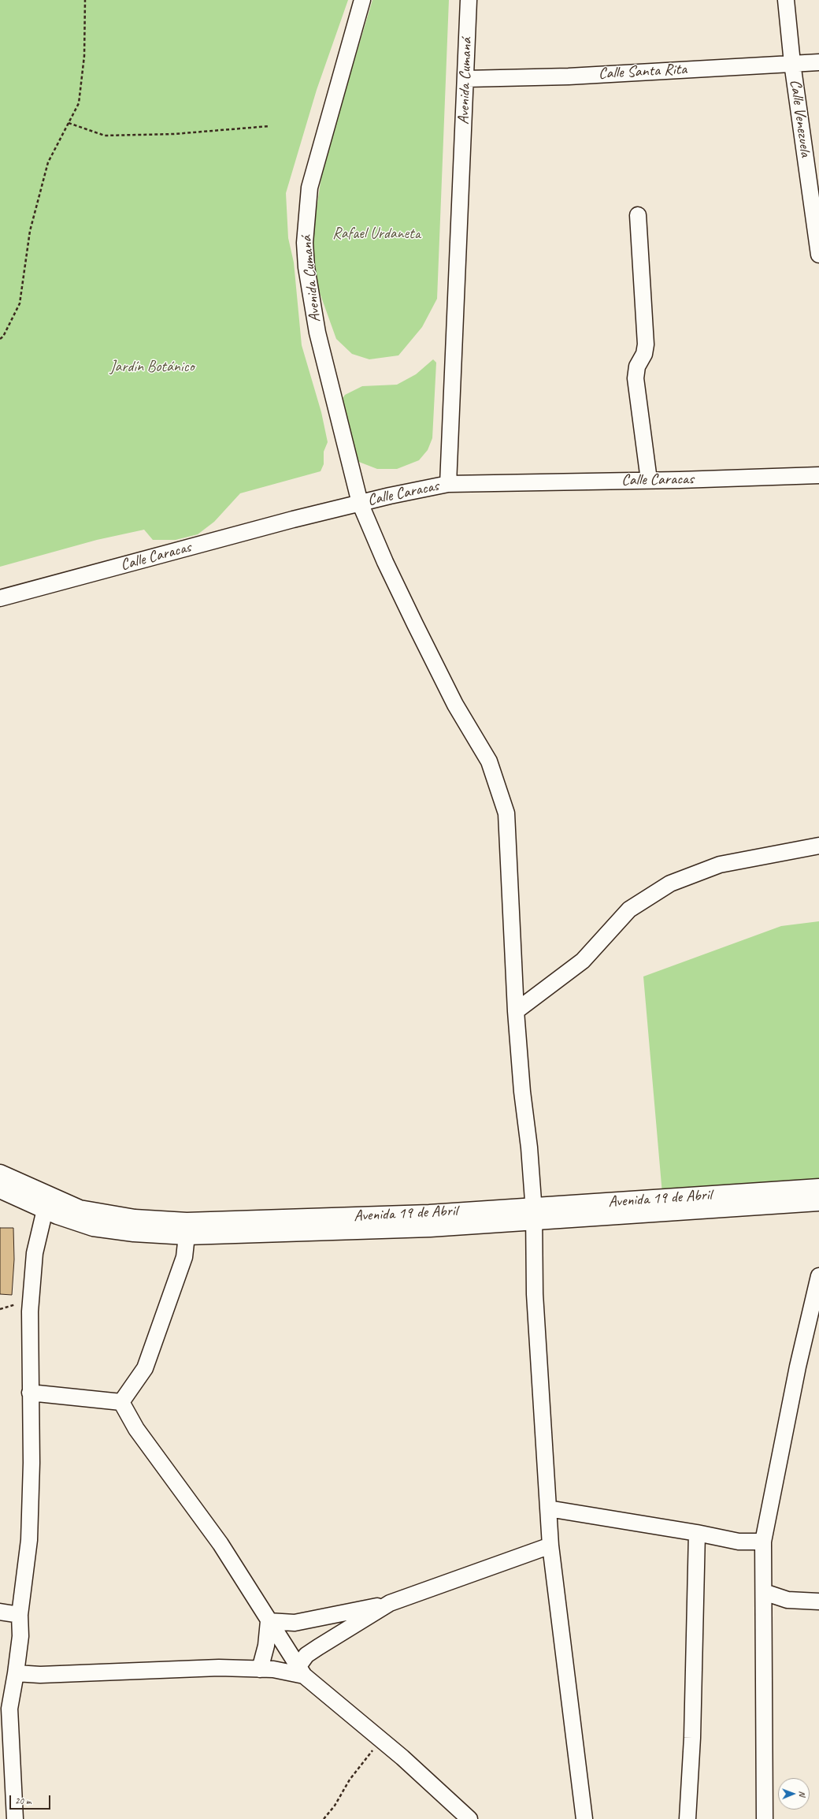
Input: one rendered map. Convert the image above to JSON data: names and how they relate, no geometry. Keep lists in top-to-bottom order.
{
  "streets": {
    "street": [
      "Calle Santa Rita",
      "Avenida Cumaná",
      "Calle Venezuela",
      "Calle Caracas",
      "Avenida 19 de Abril"
    ]
  },
  "crossings": [
    ["Calle Santa Rita", "Avenida Cumaná"],
    ["Calle Santa Rita", "Calle Venezuela"],
    ["Avenida Cumaná", "Calle Caracas"],
    ["Avenida Cumaná", "Avenida 19 de Abril"]
  ],
  "parks": ["Rafael Urdaneta", "Jardín Botánico"],
  "scale_bar": "20 m",
  "north": "right"
}
